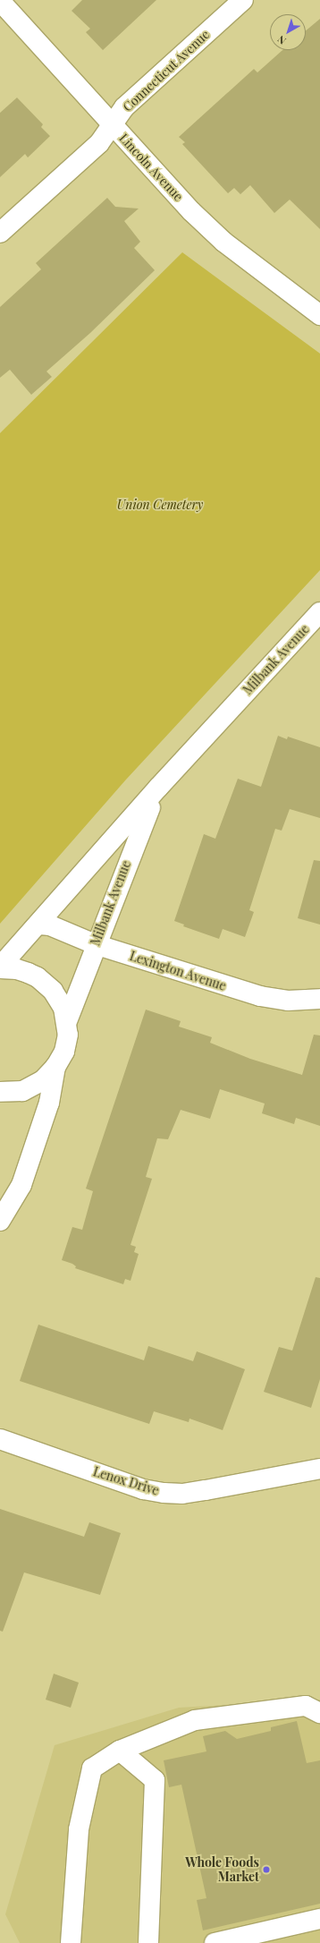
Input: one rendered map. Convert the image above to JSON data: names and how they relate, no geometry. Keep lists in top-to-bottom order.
{
  "streets": {
    "street": [
      "Connecticut Avenue",
      "Lincoln Avenue",
      "Milbank Avenue",
      "Lexington Avenue",
      "Lenox Drive"
    ]
  },
  "crossings": [
    ["Connecticut Avenue", "Lincoln Avenue"],
    ["Milbank Avenue", "Lexington Avenue"]
  ],
  "parks": ["Union Cemetery"],
  "places": ["Whole Foods Market"],
  "north": "bottom left"
}
